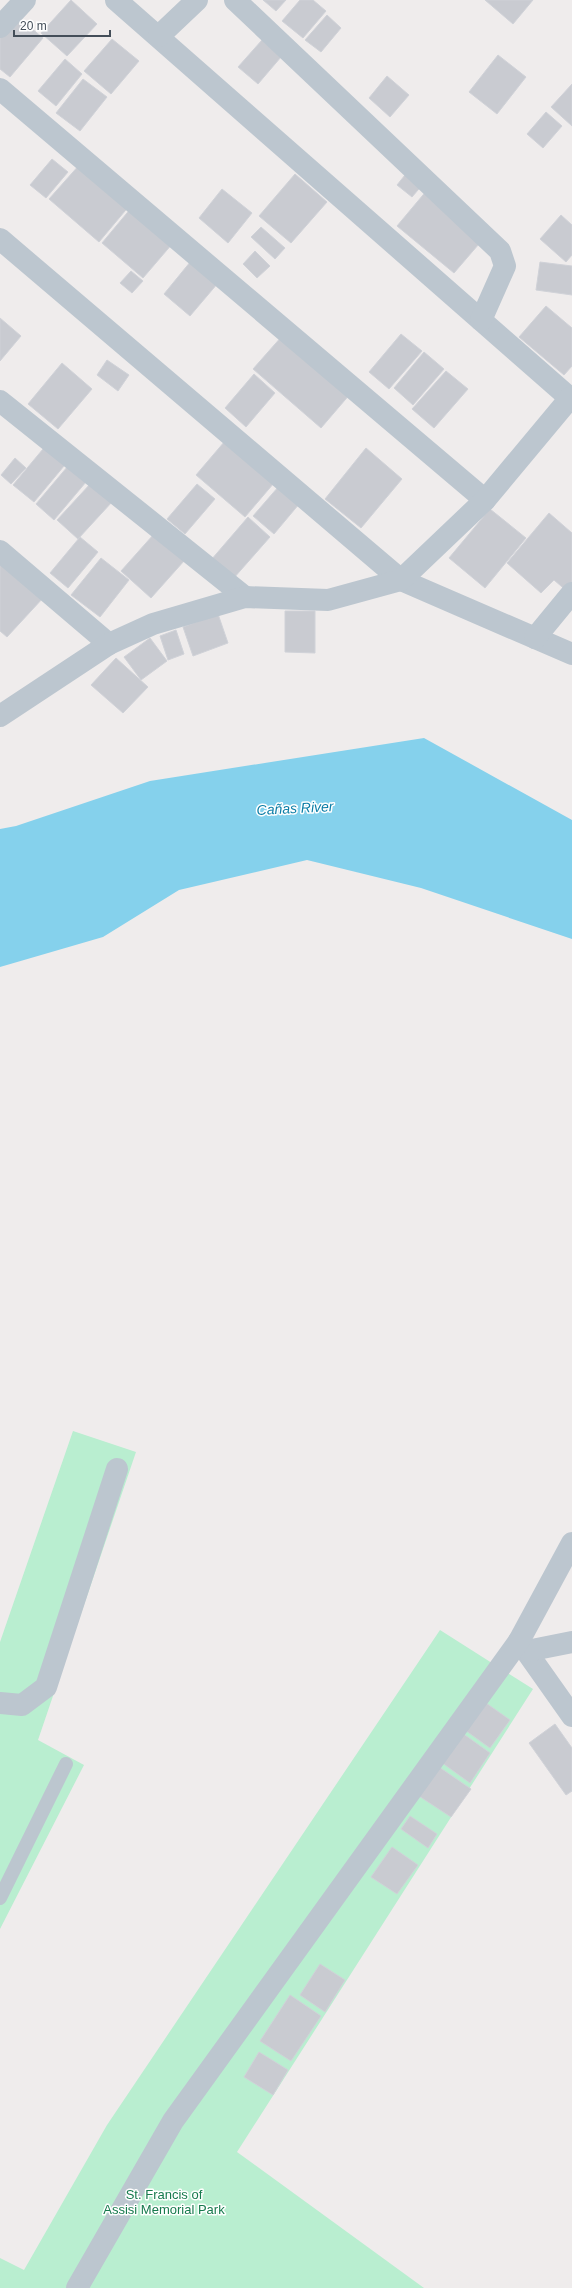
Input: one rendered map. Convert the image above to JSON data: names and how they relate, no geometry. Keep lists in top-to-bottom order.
{
  "water": ["Cañas River"],
  "parks": ["St. Francis of Assisi Memorial Park"],
  "scale_bar": "20 m"
}
